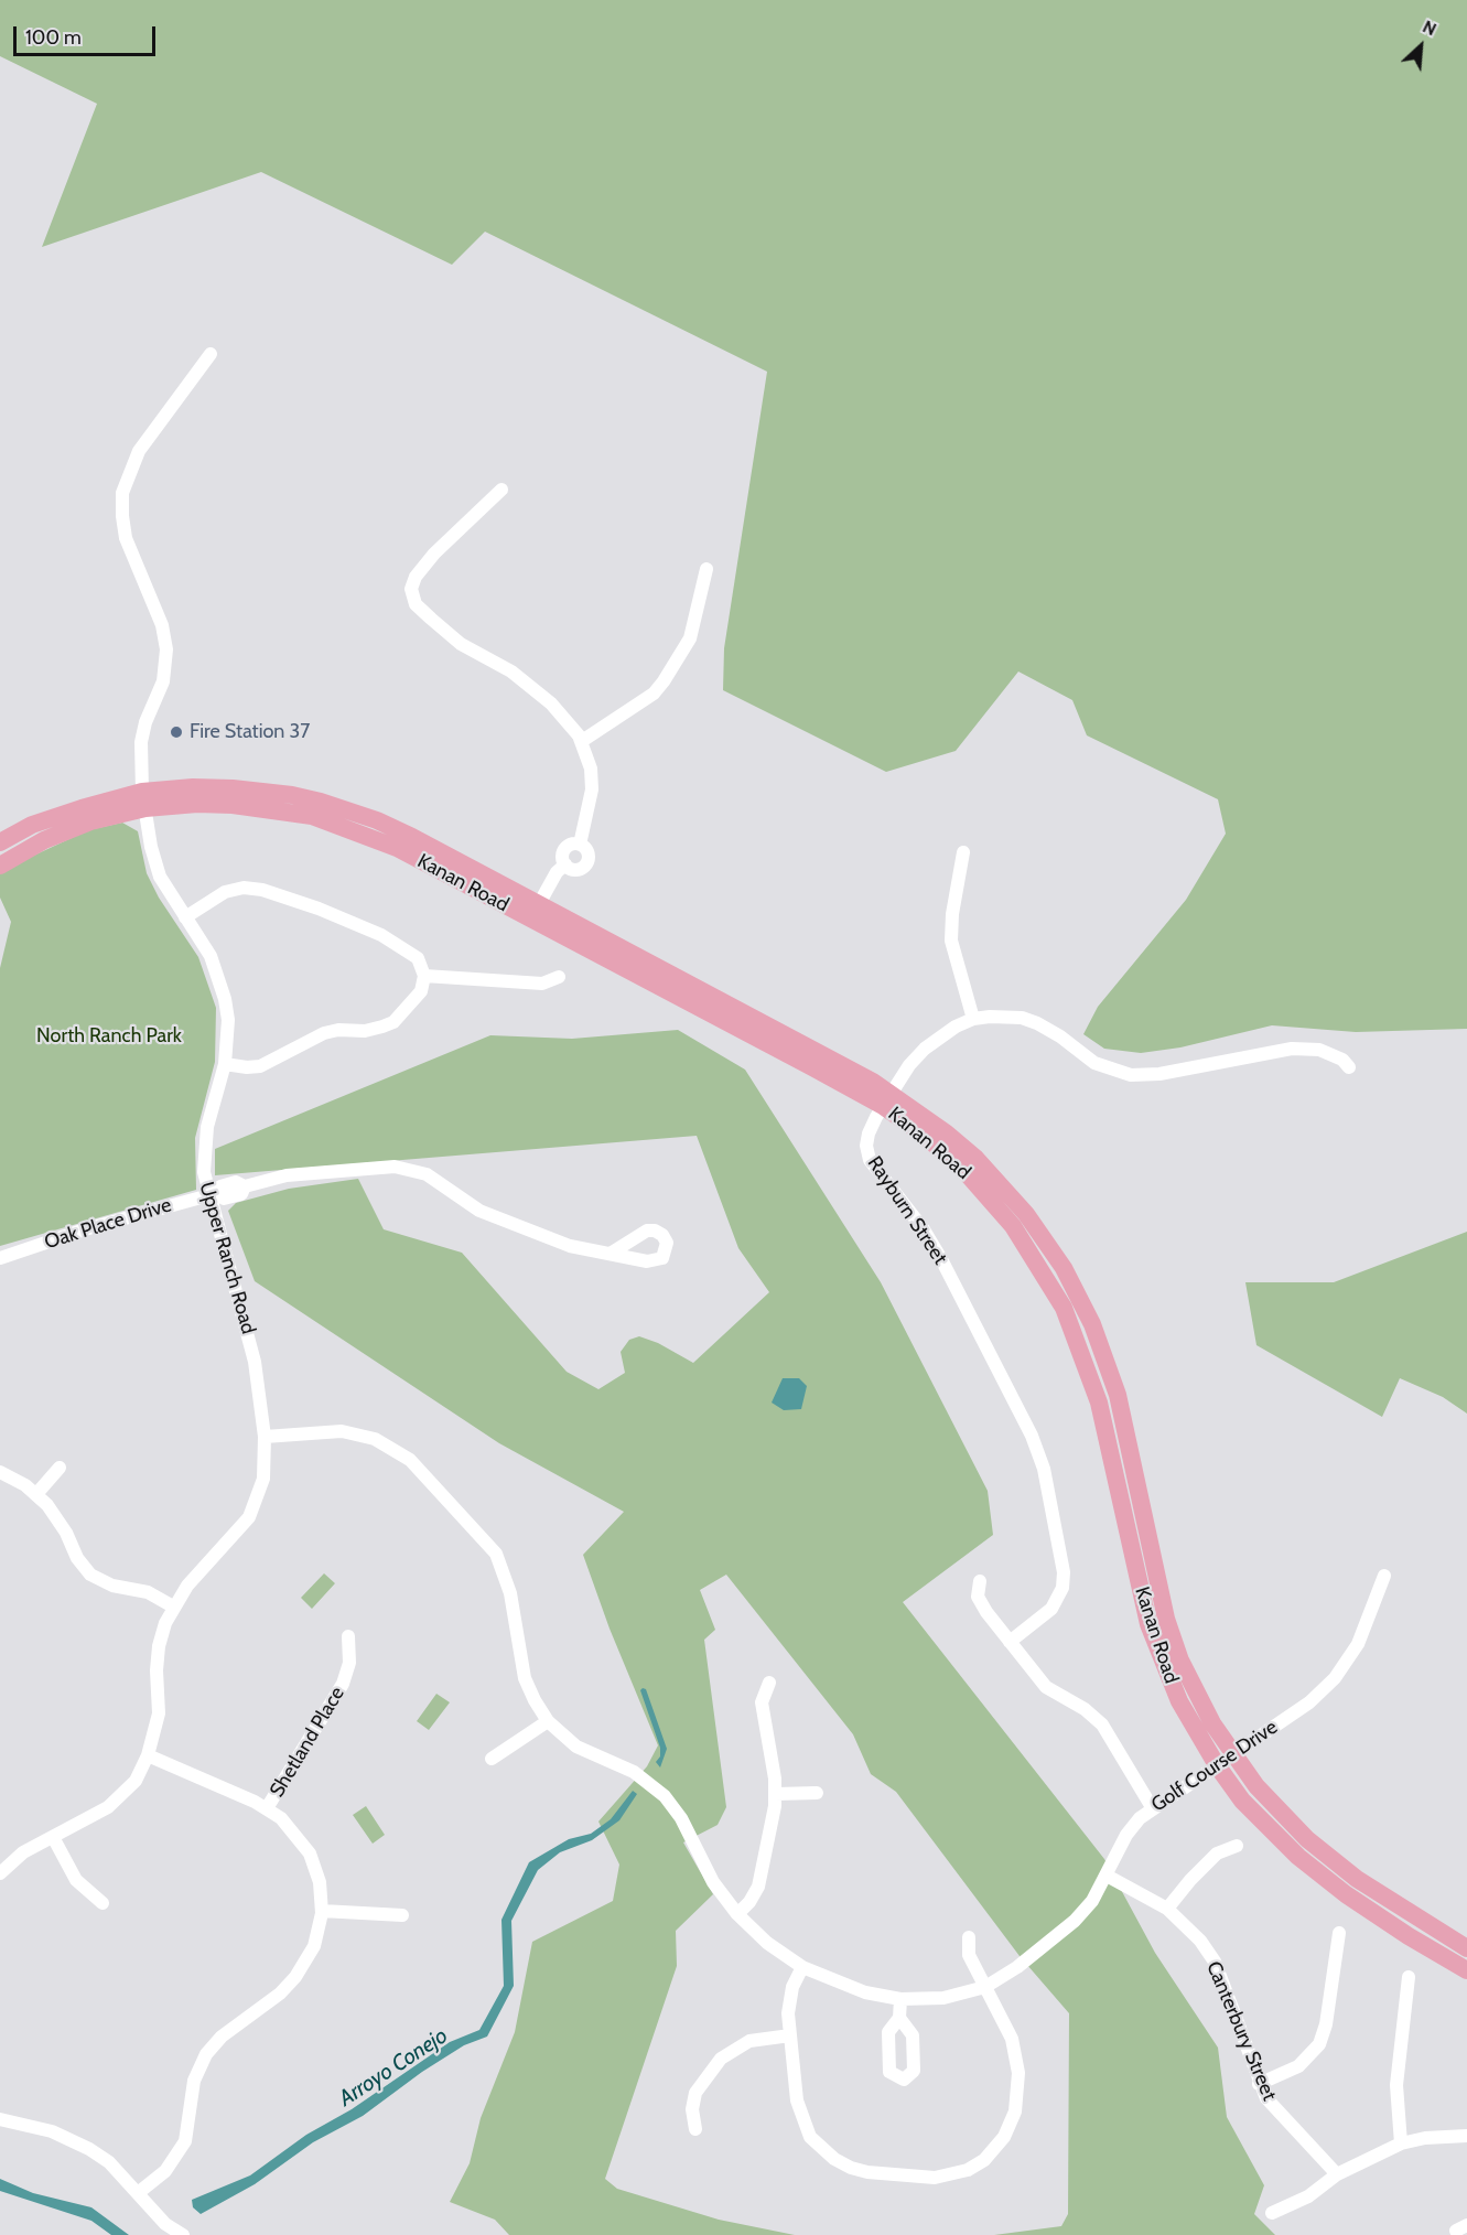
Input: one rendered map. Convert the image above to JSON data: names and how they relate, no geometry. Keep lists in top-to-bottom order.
{
  "streets": {
    "main road": ["Kanan Road"],
    "street": [
      "Rayburn Street",
      "Oak Place Drive",
      "Upper Ranch Road",
      "Shetland Place",
      "Golf Course Drive",
      "Canterbury Street"
    ]
  },
  "crossings": [
    ["Kanan Road", "Rayburn Street"],
    ["Kanan Road", "Upper Ranch Road"],
    ["Kanan Road", "Golf Course Drive"],
    ["Oak Place Drive", "Upper Ranch Road"],
    ["Upper Ranch Road", "Golf Course Drive"],
    ["Golf Course Drive", "Canterbury Street"]
  ],
  "water": ["Arroyo Conejo"],
  "parks": ["North Ranch Park"],
  "places": ["Fire Station 37"],
  "scale_bar": "100 m",
  "north": "top right"
}
